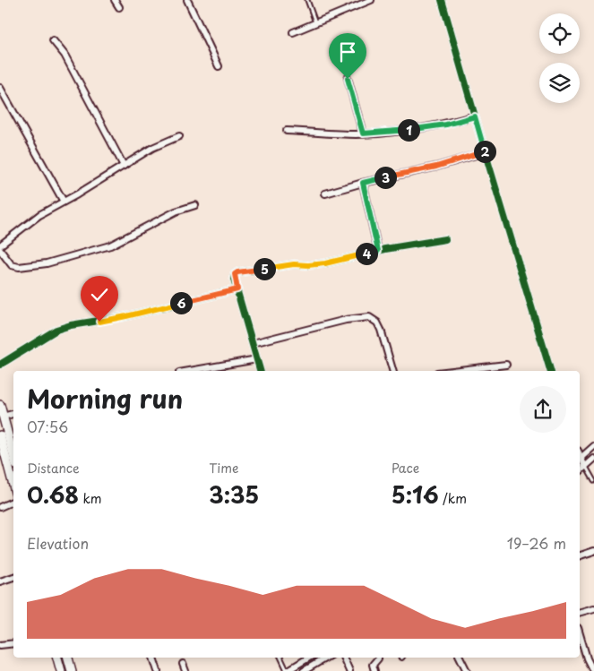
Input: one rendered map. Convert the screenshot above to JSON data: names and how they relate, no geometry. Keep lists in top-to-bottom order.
{
  "page": {
    "pins": [
      "1",
      "2",
      "3",
      "4",
      "5",
      "6"
    ],
    "heading": ["Morning run", "07:56"],
    "stats": [
      ["Distance", "0.68 km"],
      ["Time", "3:35"],
      ["Pace", "5:16 /km"]
    ],
    "chart": ["Elevation", "19–26 m"]
  }
}
